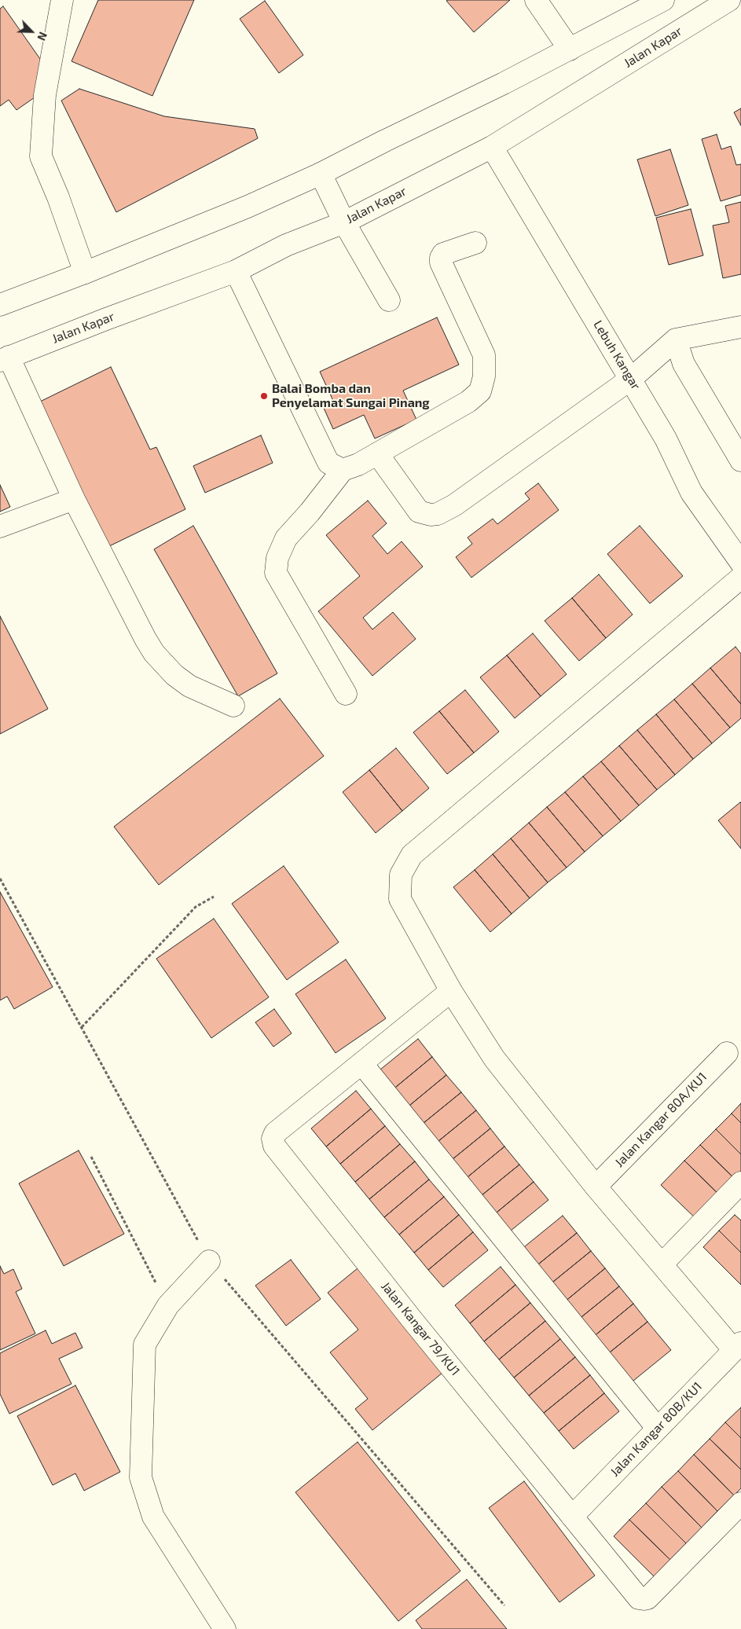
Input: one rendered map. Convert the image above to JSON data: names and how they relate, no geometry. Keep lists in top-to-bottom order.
{
  "streets": {
    "main road": [
      "Jalan Kapar",
      "Lebuh Kangar",
      "Jalan Kangar 80A/KU1",
      "Jalan Kangar 79/KU1",
      "Jalan Kangar 80B/KU1"
    ]
  },
  "crossings": [
    ["Jalan Kapar", "Lebuh Kangar"],
    ["Jalan Kangar 79/KU1", "Jalan Kangar 80B/KU1"]
  ],
  "places": ["Balai Bomba dan Penyelamat Sungai Pinang"],
  "north": "bottom right"
}
